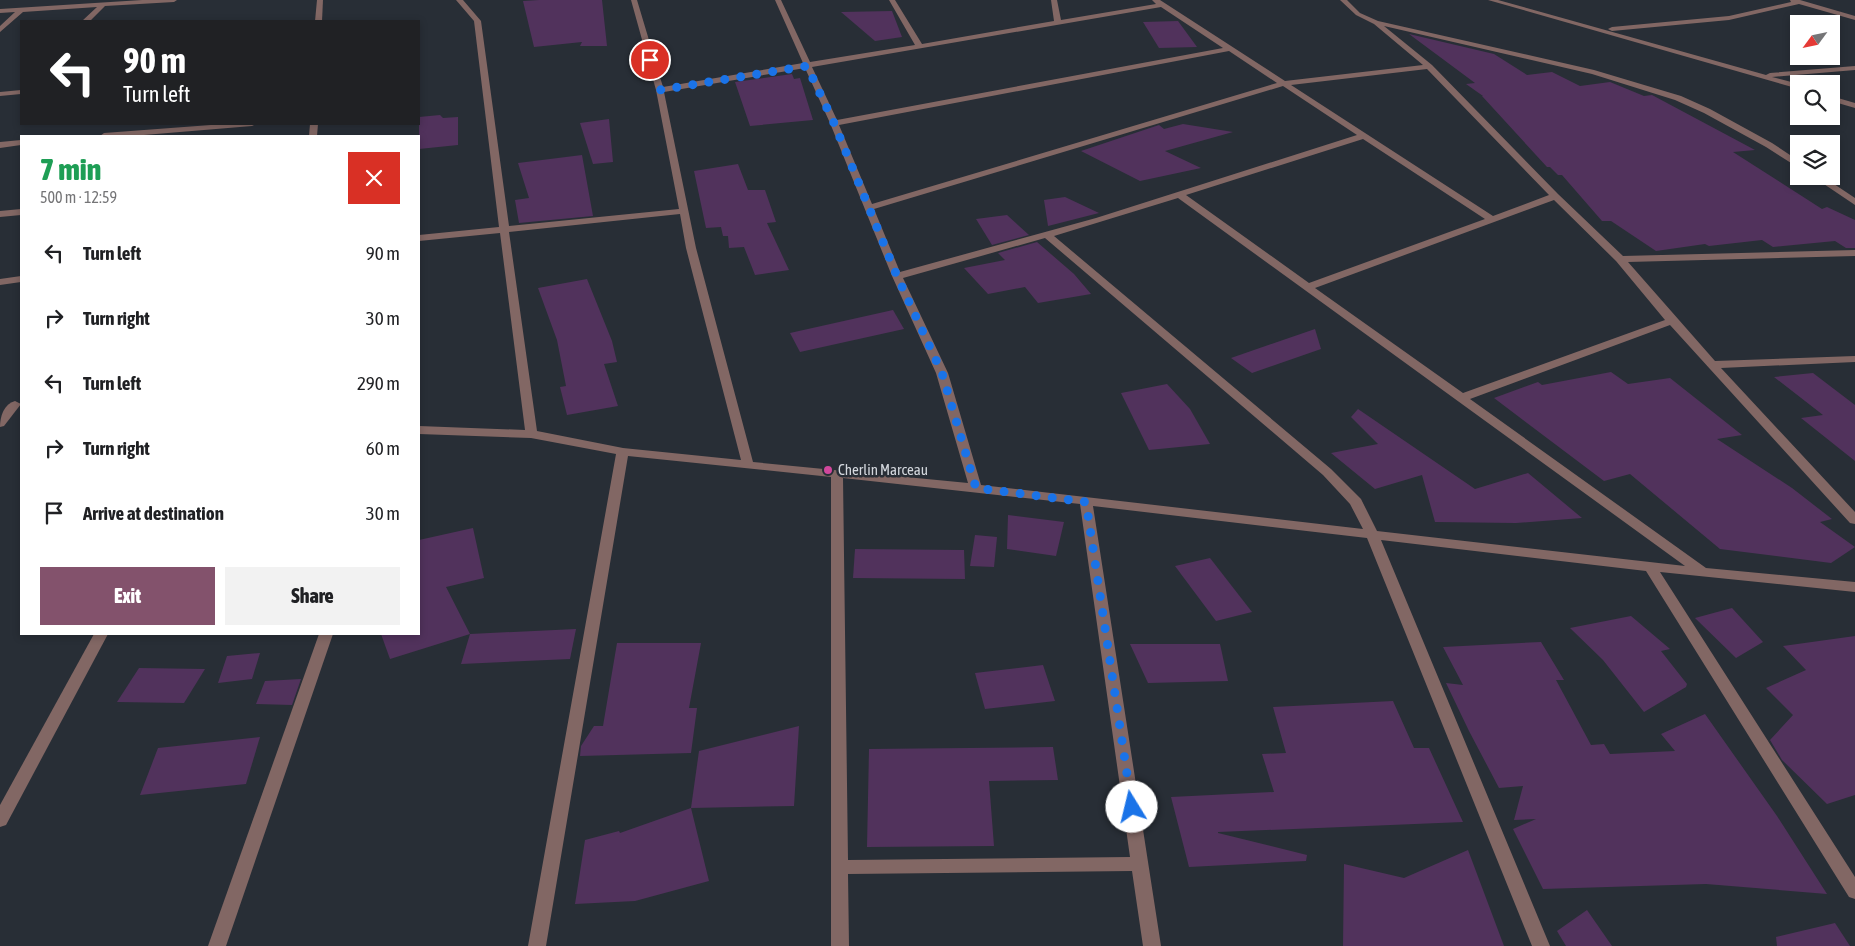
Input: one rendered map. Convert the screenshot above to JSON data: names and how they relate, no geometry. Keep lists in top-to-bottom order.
{
  "places": ["Cherlin Marceau"],
  "north": "bottom left",
  "page": {
    "turn": ["90 m", "Turn left"],
    "heading": ["7 min", "500 m · 12:59"],
    "list": [
      {
        "name": "Turn left",
        "value": "90 m"
      },
      {
        "name": "Turn right",
        "value": "30 m"
      },
      {
        "name": "Turn left",
        "value": "290 m"
      },
      {
        "name": "Turn right",
        "value": "60 m"
      },
      {
        "name": "Arrive at destination",
        "value": "30 m"
      }
    ],
    "buttons": ["Exit", "Share"]
  }
}
